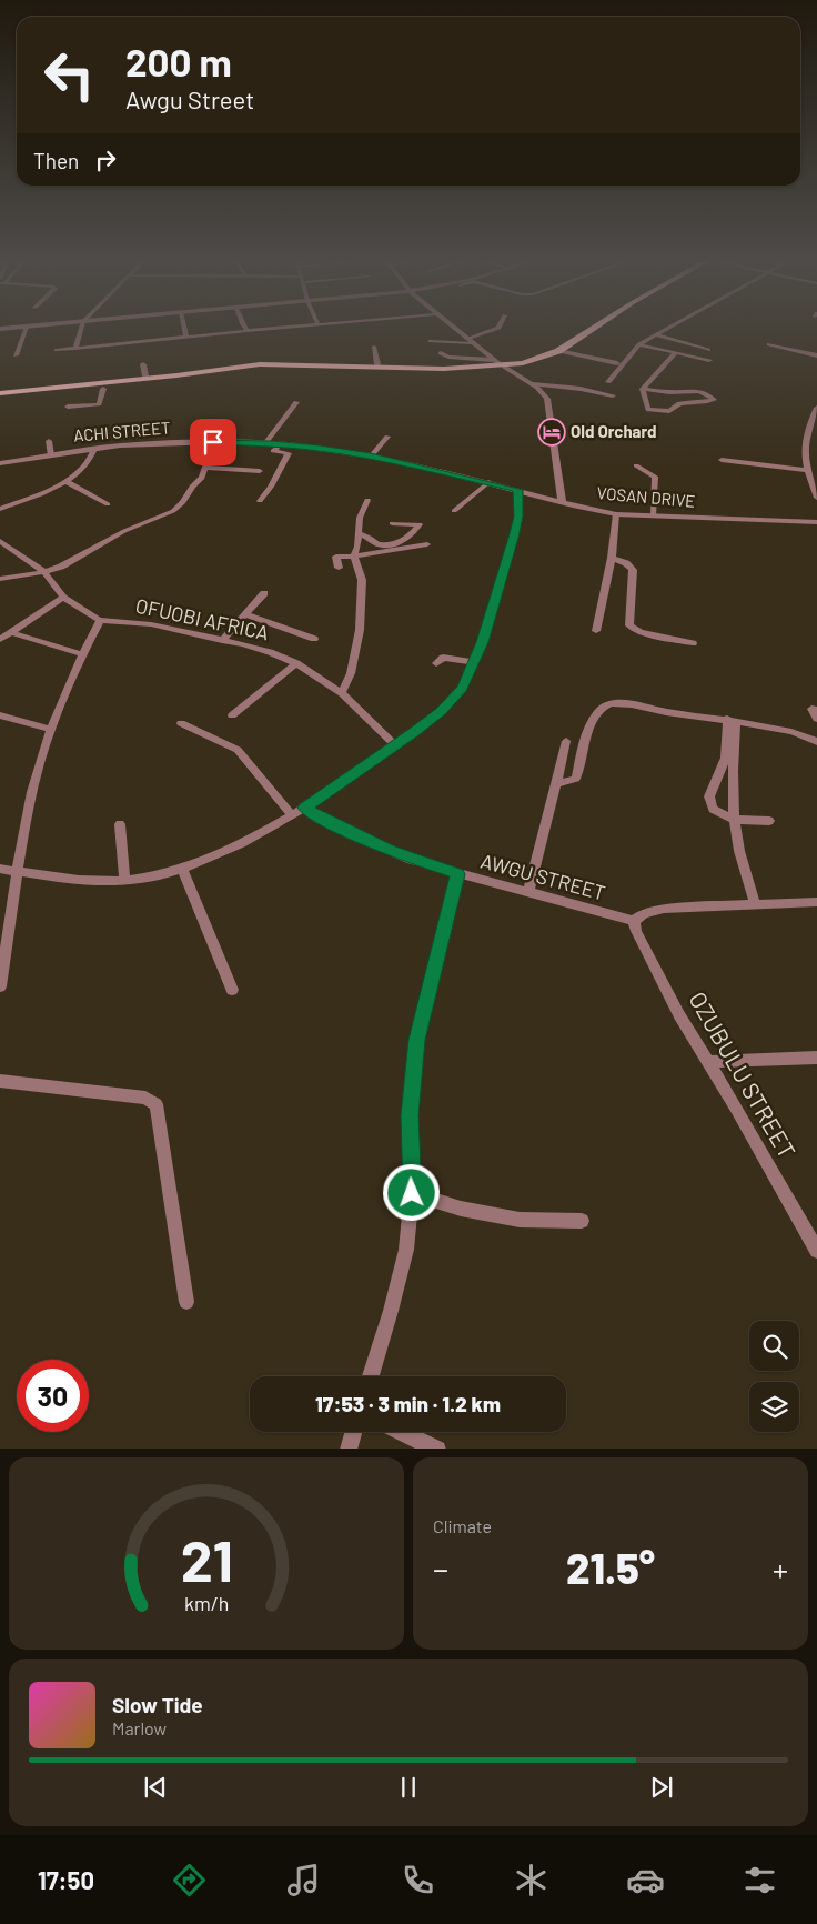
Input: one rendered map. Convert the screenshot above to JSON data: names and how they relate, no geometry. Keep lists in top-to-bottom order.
{
  "streets": {
    "street": [
      "ACHI STREET",
      "VOSAN DRIVE",
      "OFUOBI AFRICA",
      "AWGU STREET",
      "OZUBULU STREET"
    ]
  },
  "crossings": [
    ["ACHI STREET", "VOSAN DRIVE"],
    ["AWGU STREET", "OZUBULU STREET"]
  ],
  "places": {
    "hotel": ["Old Orchard"]
  },
  "page": {
    "turn": ["200 m", "Awgu Street"],
    "then": "Then",
    "limit": "30",
    "trip": "17:53 · 3 min · 1.2 km",
    "tile": "Climate",
    "heat": ["−", "21.5°", "+"],
    "song": ["Slow Tide", "Marlow"],
    "tabs": "17:50",
    "gauge": ["21", "km/h"]
  }
}
